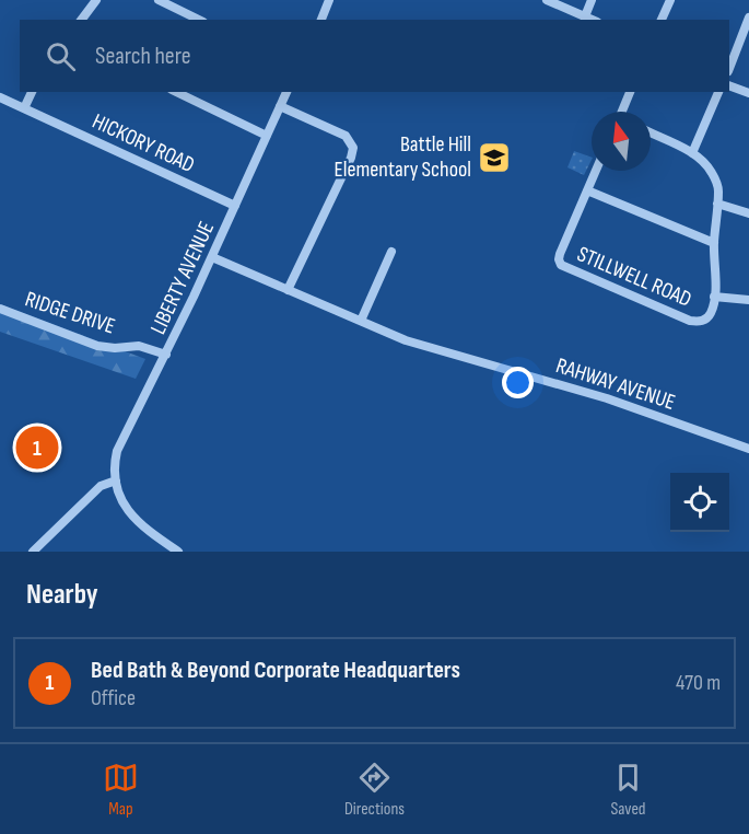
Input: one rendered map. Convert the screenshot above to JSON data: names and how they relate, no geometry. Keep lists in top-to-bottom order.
{
  "streets": {
    "street": [
      "HICKORY ROAD",
      "STILLWELL ROAD",
      "LIBERTY AVENUE",
      "RIDGE DRIVE",
      "RAHWAY AVENUE"
    ]
  },
  "crossings": [
    ["HICKORY ROAD", "LIBERTY AVENUE"],
    ["LIBERTY AVENUE", "RIDGE DRIVE"],
    ["LIBERTY AVENUE", "RAHWAY AVENUE"]
  ],
  "places": {
    "school or university": ["Battle Hill Elementary School"]
  },
  "north": "top",
  "page": {
    "search": "Search here",
    "pins": "1",
    "heading": "Nearby",
    "list": [
      {
        "mark": "1",
        "name": "Bed Bath & Beyond Corporate Headquarters",
        "note": "Office",
        "value": "470 m"
      }
    ],
    "nav": ["Map", "Directions", "Saved"]
  }
}
